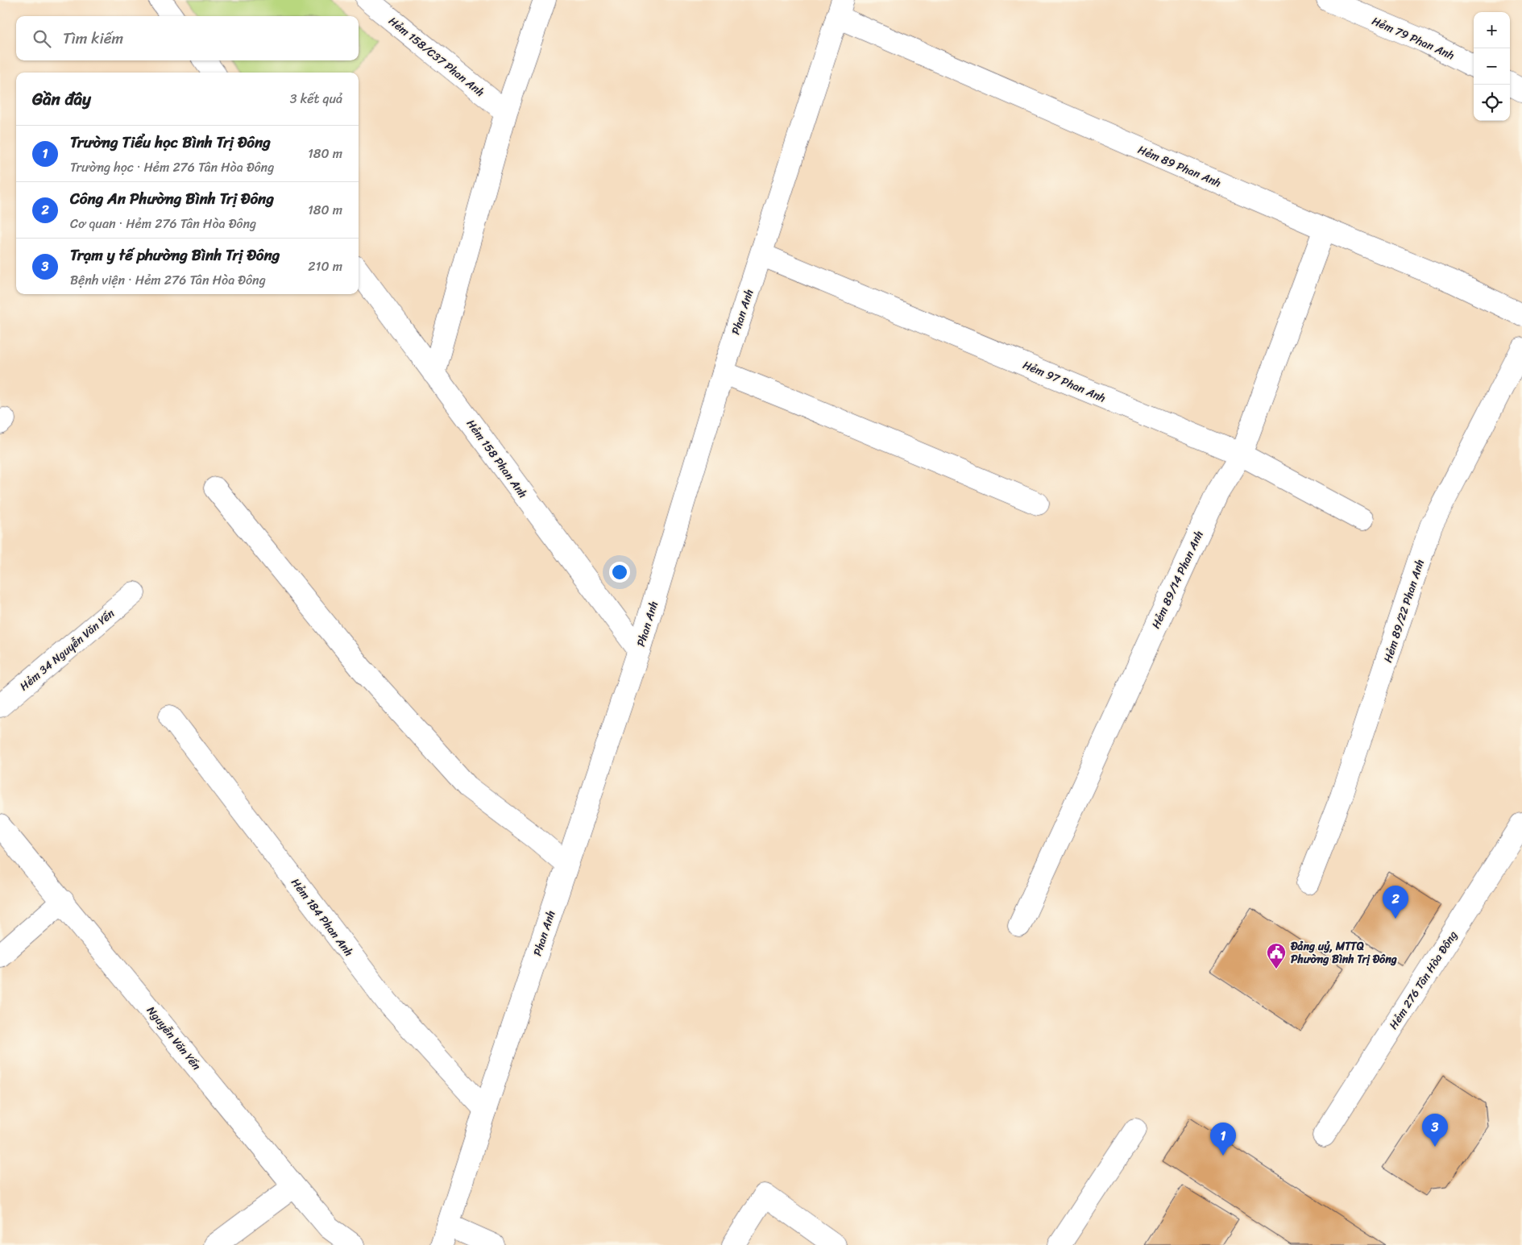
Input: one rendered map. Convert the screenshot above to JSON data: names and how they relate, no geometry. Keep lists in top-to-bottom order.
{
  "streets": {
    "street": [
      "Hẻm 79 Phan Anh",
      "Hẻm 158/C37 Phan Anh",
      "Hẻm 89 Phan Anh",
      "Phan Anh",
      "Hẻm 97 Phan Anh",
      "Hẻm 158 Phan Anh",
      "Hẻm 89/14 Phan Anh",
      "Hẻm 89/22 Phan Anh",
      "Hẻm 34 Nguyễn Văn Yến",
      "Hẻm 184 Phan Anh",
      "Hẻm 276 Tân Hòa Đông",
      "Nguyễn Văn Yến"
    ]
  },
  "crossings": [
    ["Hẻm 89 Phan Anh", "Phan Anh"],
    ["Hẻm 89 Phan Anh", "Hẻm 89/14 Phan Anh"],
    ["Phan Anh", "Hẻm 97 Phan Anh"],
    ["Phan Anh", "Hẻm 158 Phan Anh"],
    ["Phan Anh", "Hẻm 184 Phan Anh"],
    ["Hẻm 97 Phan Anh", "Hẻm 89/14 Phan Anh"]
  ],
  "places": {
    "public building": ["Đảng uỷ, MTTQ Phường Bình Trị Đông"]
  },
  "page": {
    "map_buttons": ["+", "−"],
    "search": "Tìm kiếm",
    "heading": ["Gần đây", "3 kết quả"],
    "list": [
      {
        "mark": "1",
        "name": "Trường Tiểu học Bình Trị Đông",
        "note": "Trường học · Hẻm 276 Tân Hòa Đông",
        "value": "180 m"
      },
      {
        "mark": "2",
        "name": "Công An Phường Bình Trị Đông",
        "note": "Cơ quan · Hẻm 276 Tân Hòa Đông",
        "value": "180 m"
      },
      {
        "mark": "3",
        "name": "Trạm y tế phường Bình Trị Đông",
        "note": "Bệnh viện · Hẻm 276 Tân Hòa Đông",
        "value": "210 m"
      }
    ],
    "pins": ["2", "3", "1"]
  }
}
